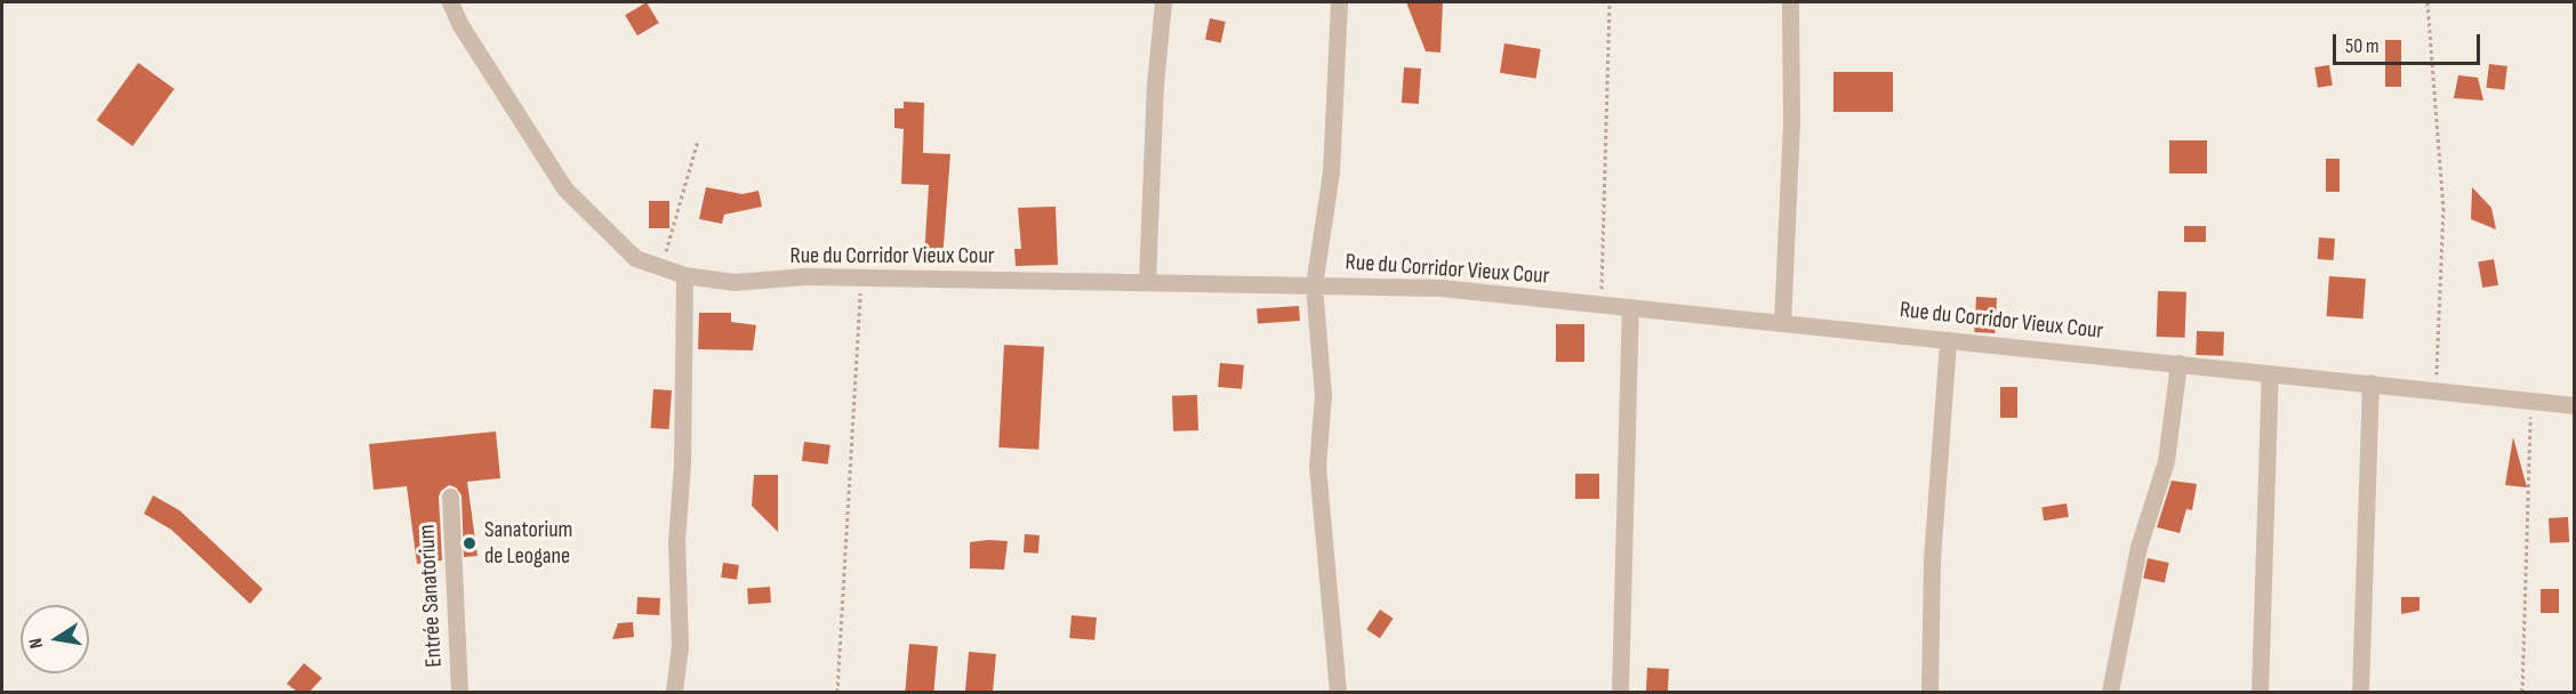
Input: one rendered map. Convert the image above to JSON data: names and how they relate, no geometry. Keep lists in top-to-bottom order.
{
  "streets": {
    "street": ["Rue du Corridor Vieux Cour", "Entrée Sanatorium"]
  },
  "places": ["Sanatorium de Leogane"],
  "scale_bar": "50 m",
  "north": "left"
}
